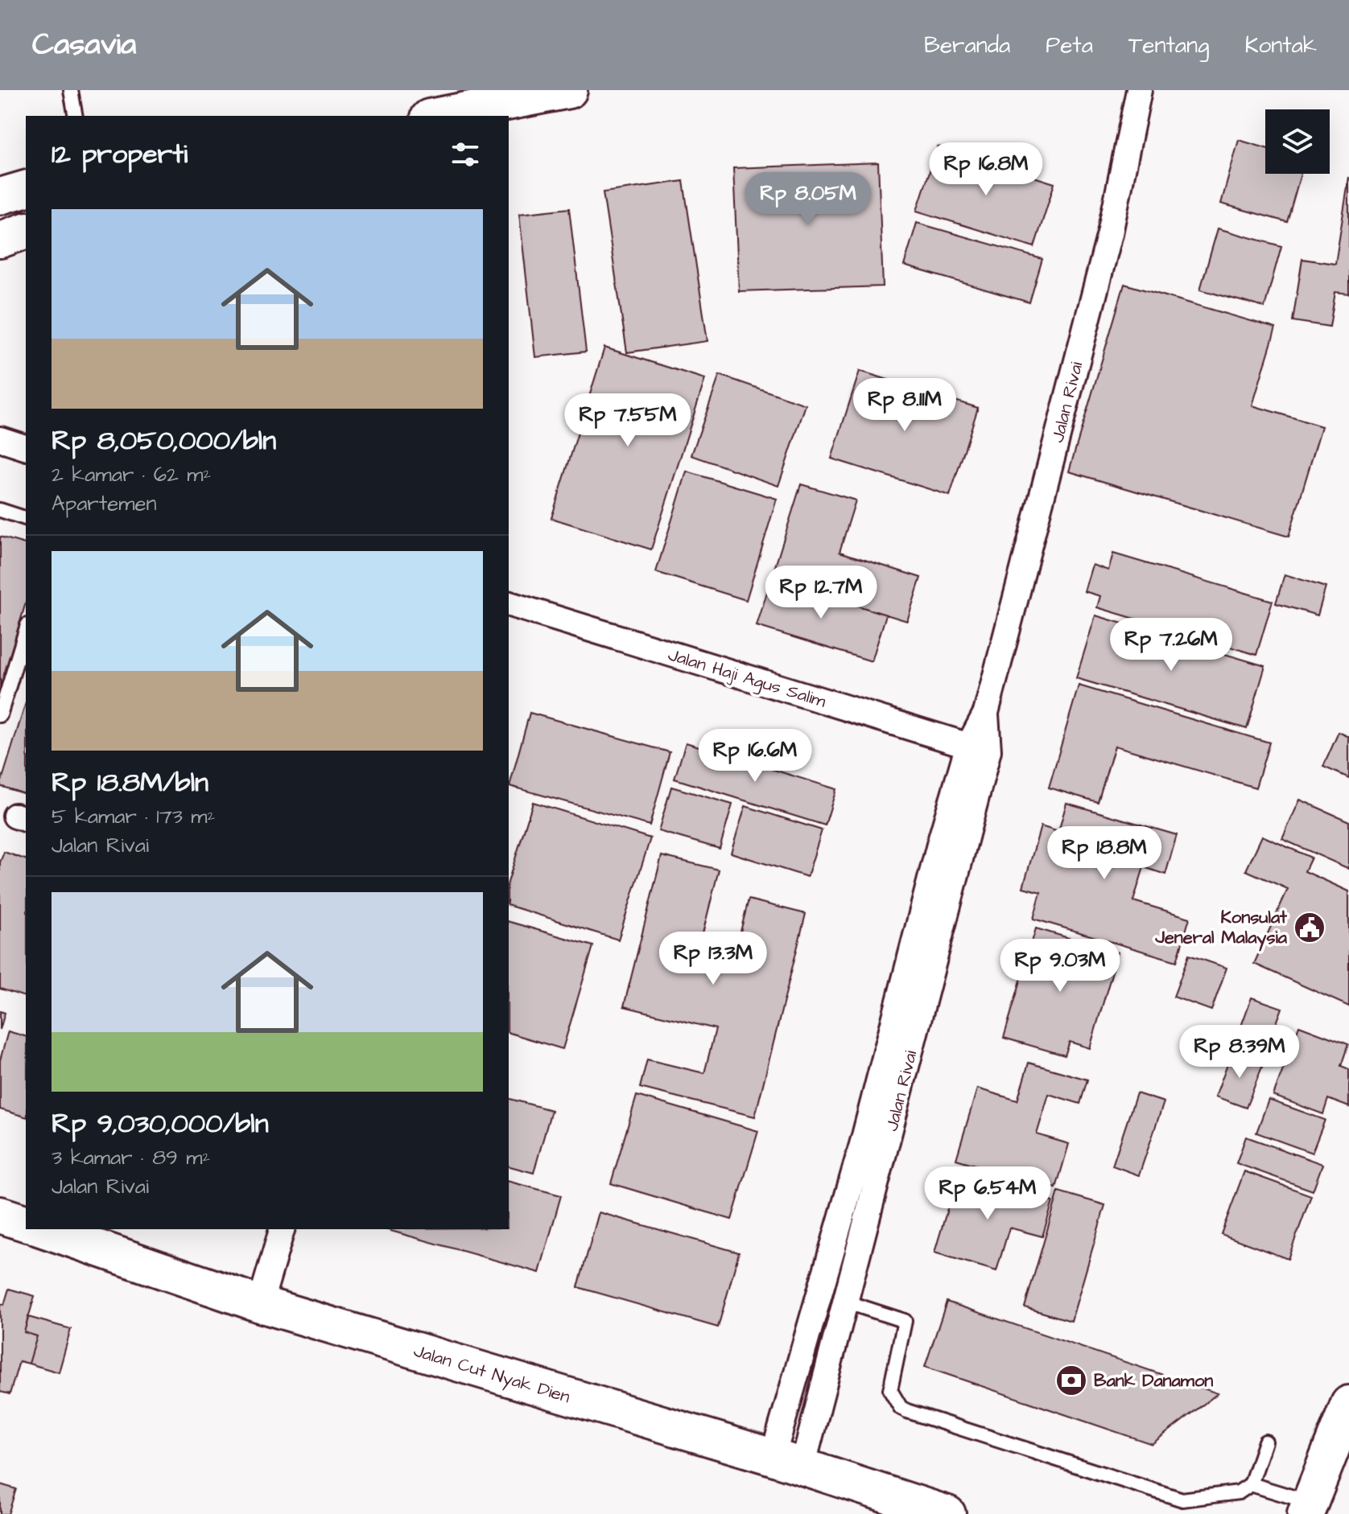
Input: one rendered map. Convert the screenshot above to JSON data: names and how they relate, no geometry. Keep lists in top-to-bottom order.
{
  "streets": {
    "street": ["Jalan Rivai", "Jalan Haji Agus Salim", "Jalan Cut Nyak Dien"]
  },
  "crossings": [
    ["Jalan Rivai", "Jalan Haji Agus Salim"],
    ["Jalan Rivai", "Jalan Cut Nyak Dien"]
  ],
  "places": {
    "public building": ["Konsulat Jeneral Malaysia"],
    "bank": ["Bank Danamon"]
  },
  "page": {
    "header": "Casavia",
    "nav": [
      "Beranda",
      "Peta",
      "Tentang",
      "Kontak"
    ],
    "heading": "12 properti",
    "price": [
      "Rp 16.8M",
      "Rp 8.05M",
      "Rp 8.11M",
      "Rp 7.55M",
      "Rp 12.7M",
      "Rp 7.26M",
      "Rp 16.6M",
      "Rp 18.8M",
      "Rp 13.3M",
      "Rp 9.03M",
      "Rp 8.39M",
      "Rp 6.54M"
    ],
    "list": [
      {
        "name": "Rp 8,050,000/bln",
        "note": "2 kamar · 62 m² · Apartemen"
      },
      {
        "name": "Rp 18.8M/bln",
        "note": "5 kamar · 173 m² · Jalan Rivai"
      },
      {
        "name": "Rp 9,030,000/bln",
        "note": "3 kamar · 89 m² · Jalan Rivai"
      }
    ]
  }
}
